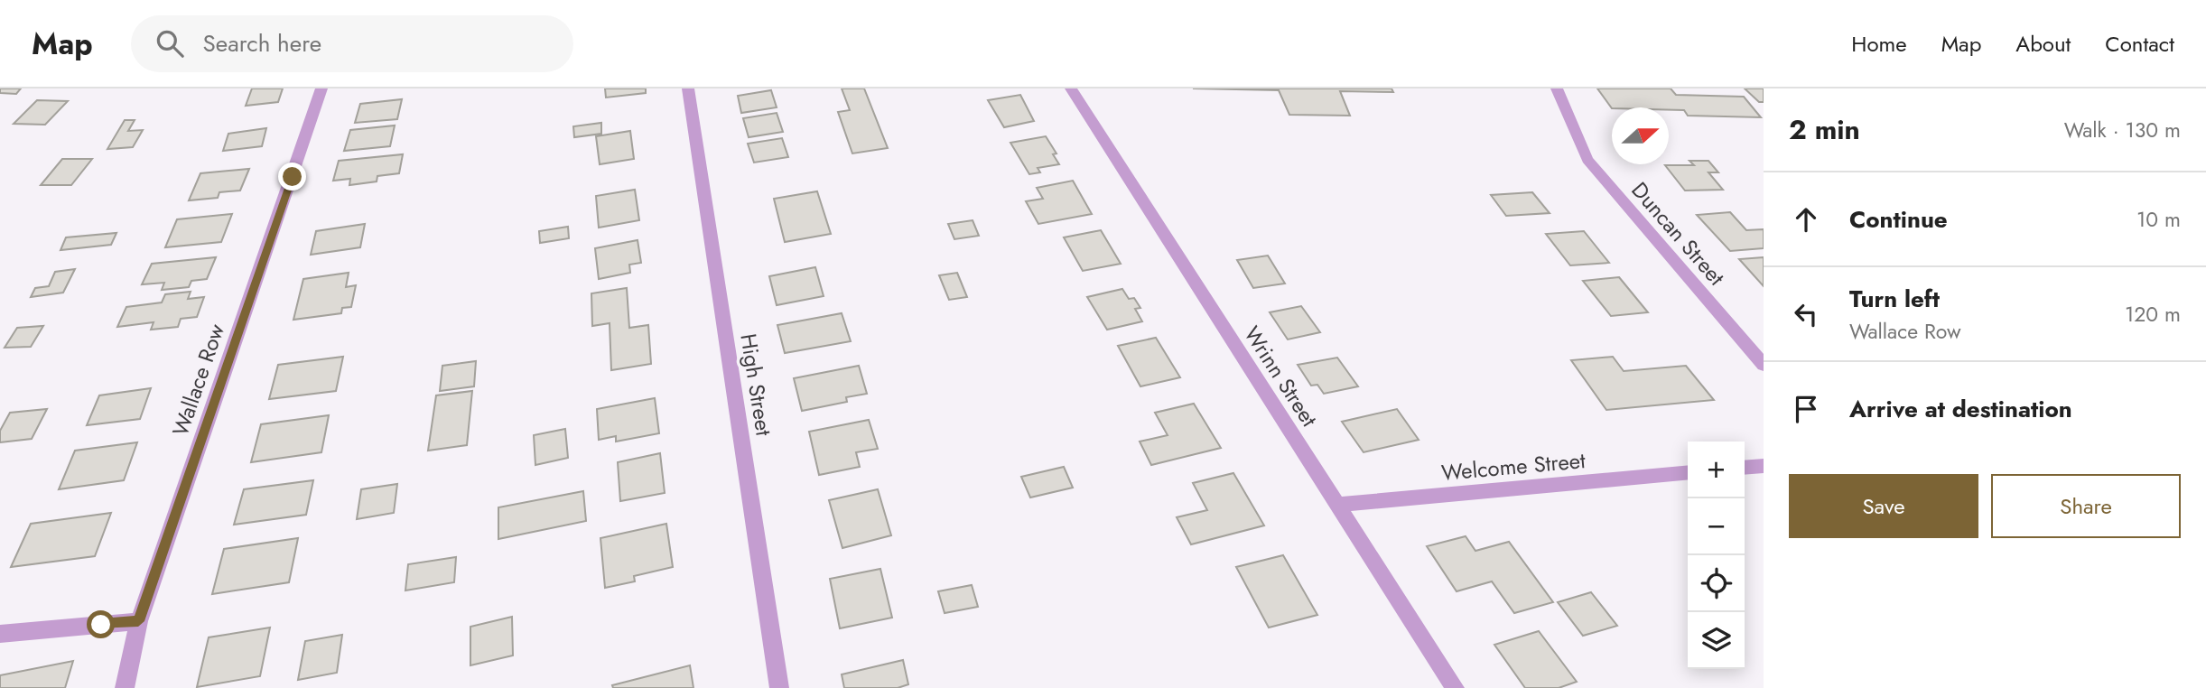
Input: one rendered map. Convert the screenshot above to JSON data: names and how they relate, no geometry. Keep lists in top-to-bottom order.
{
  "streets": {
    "street": [
      "Duncan Street",
      "Wrinn Street",
      "Wallace Row",
      "High Street",
      "Welcome Street"
    ]
  },
  "crossings": [
    ["Wrinn Street", "Welcome Street"]
  ],
  "north": "right",
  "page": {
    "header": "Map",
    "search": "Search here",
    "nav": [
      "Home",
      "Map",
      "About",
      "Contact"
    ],
    "heading": ["2 min", "Walk · 130 m"],
    "list": [
      ["Continue", "10 m"],
      ["Turn left", "Wallace Row", "120 m"],
      "Arrive at destination"
    ],
    "map_buttons": ["+", "−"],
    "buttons": ["Save", "Share"]
  }
}
